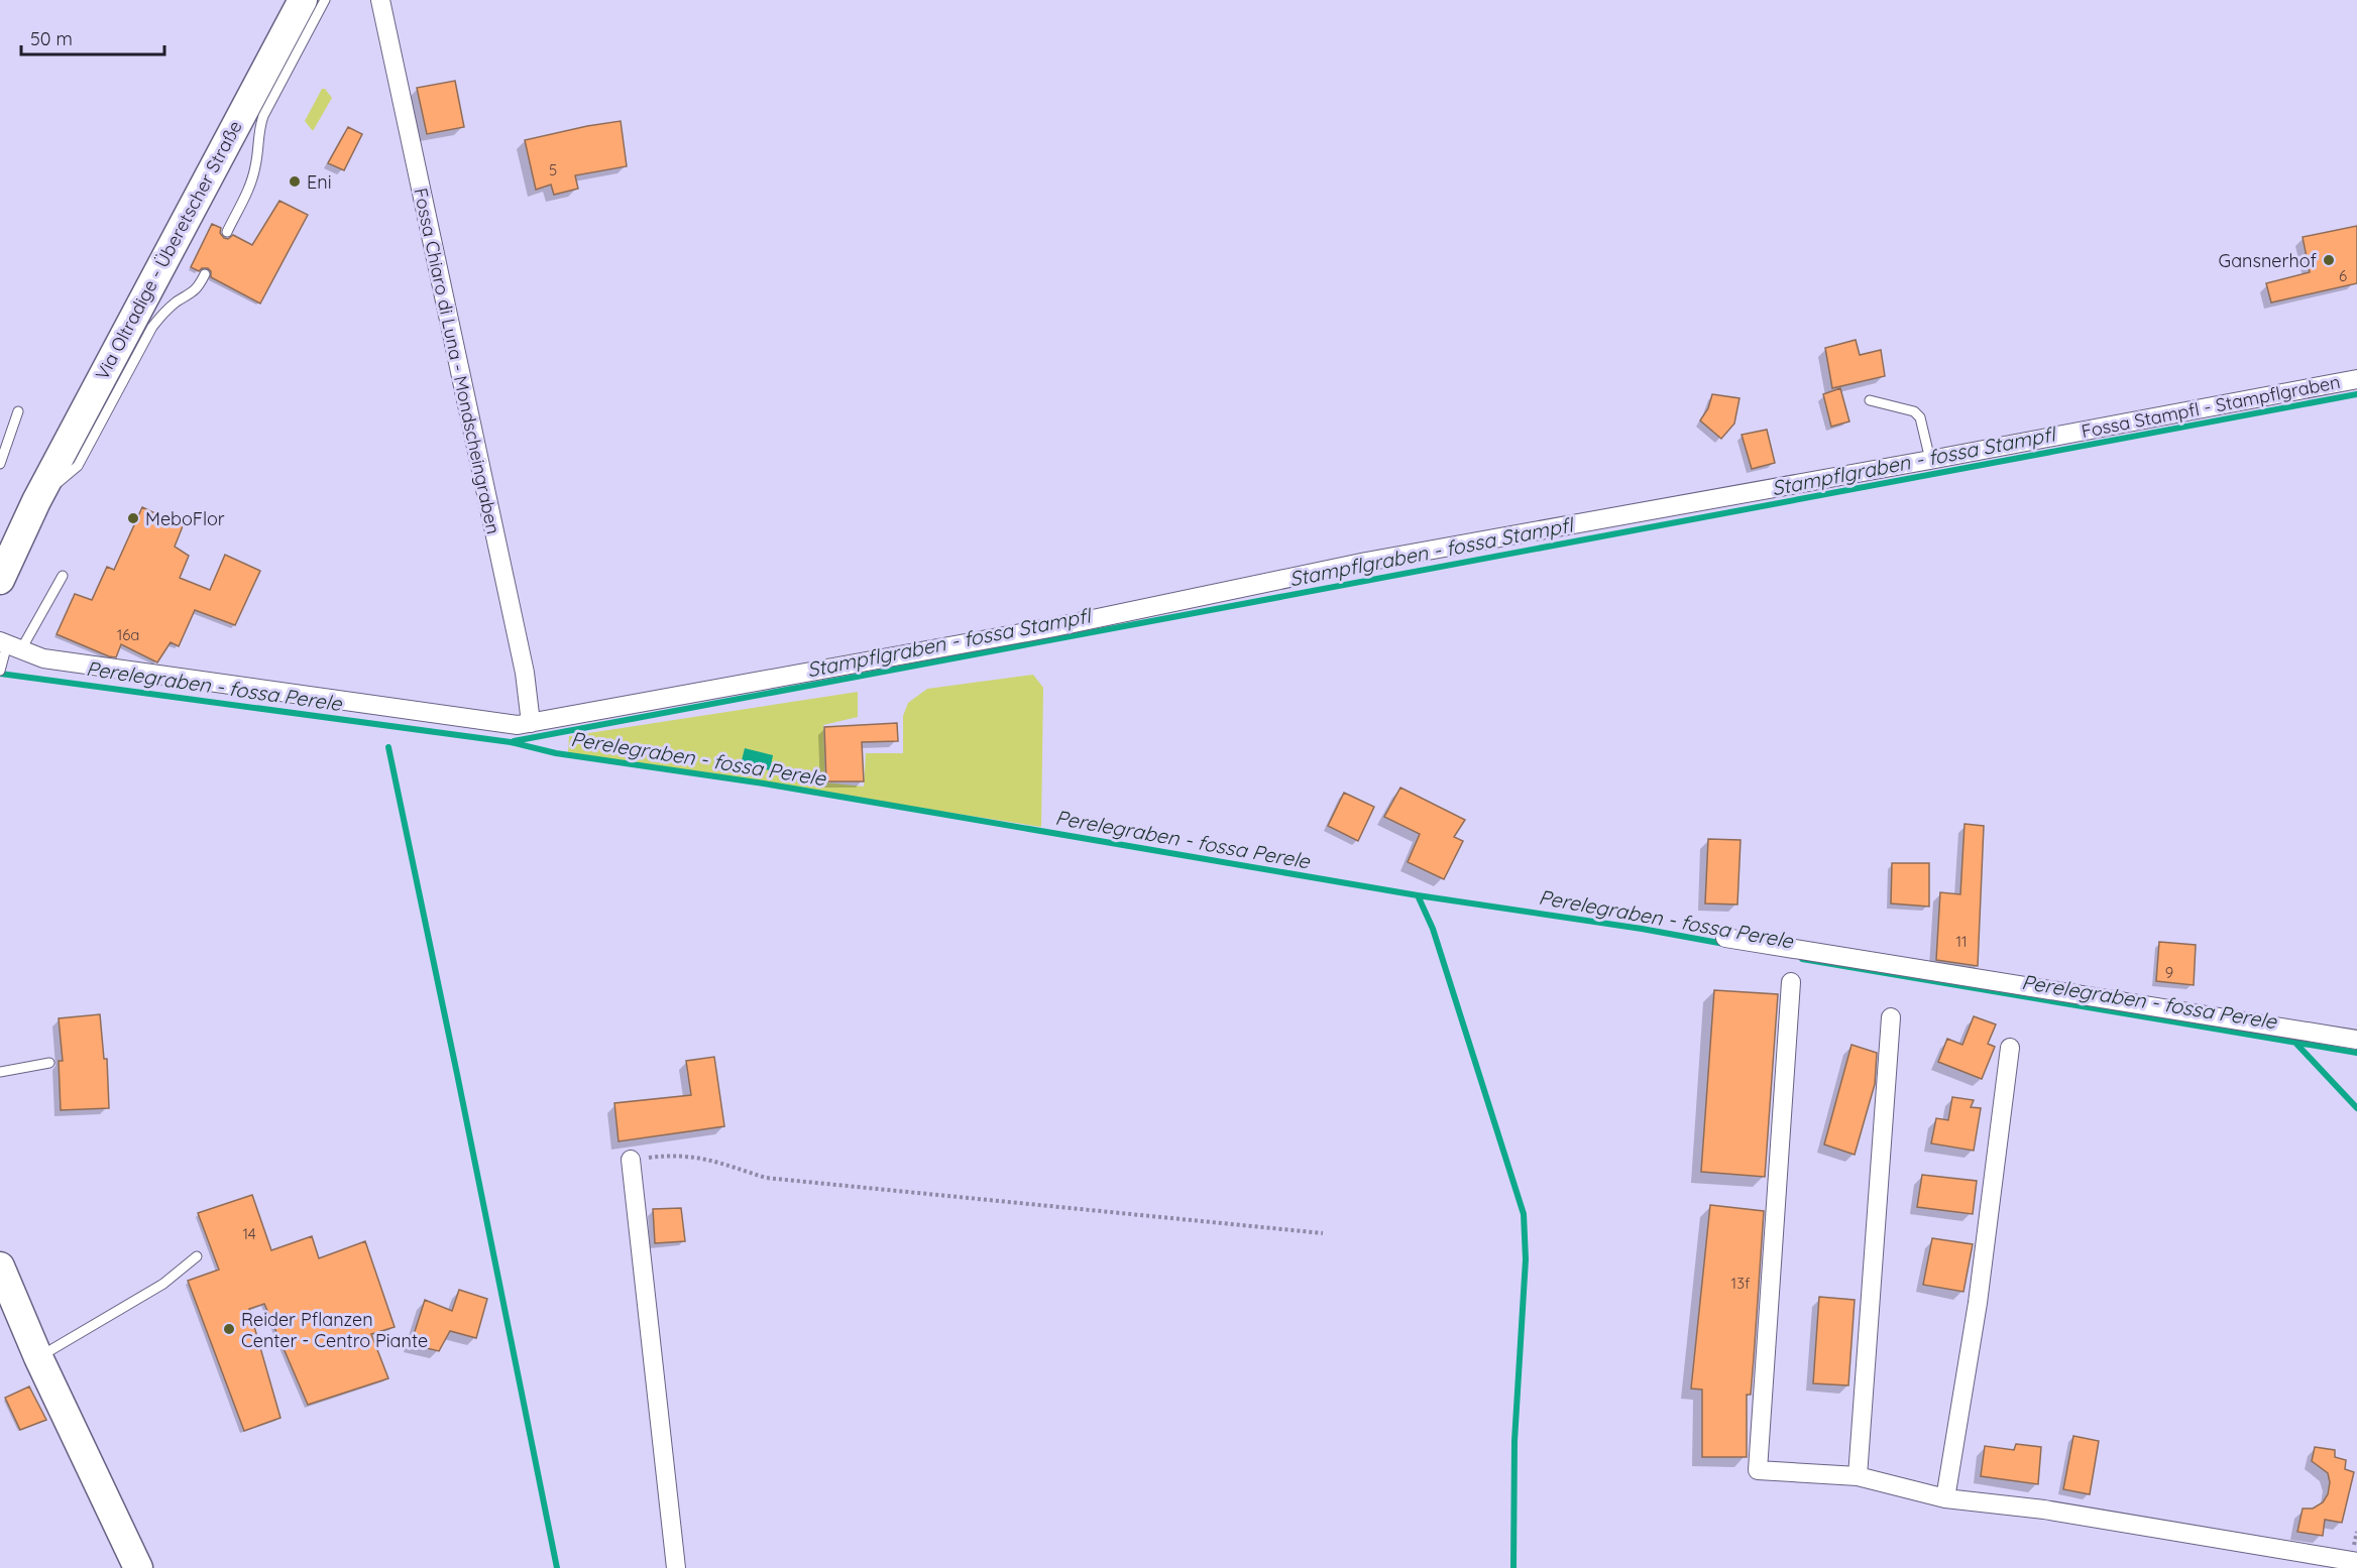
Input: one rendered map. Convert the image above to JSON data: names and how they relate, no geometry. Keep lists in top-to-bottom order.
{
  "streets": {
    "main road": ["Via Oltradige - Überetscher Straße"],
    "street": ["Fossa Chiaro di Luna - Mondscheingraben", "Fossa Stampfl - Stampflgraben"]
  },
  "crossings": [
    ["Fossa Chiaro di Luna - Mondscheingraben", "Fossa Stampfl - Stampflgraben"]
  ],
  "water": ["Stampflgraben - fossa Stampfl", "Perelegraben - fossa Perele"],
  "places": [
    "Eni",
    "Gansnerhof",
    "MeboFlor",
    "Reider Pflanzen Center - Centro Piante"
  ],
  "house_numbers": [
    "5",
    "6",
    "16a",
    "11",
    "9",
    "14",
    "13f"
  ],
  "scale_bar": "50 m"
}
